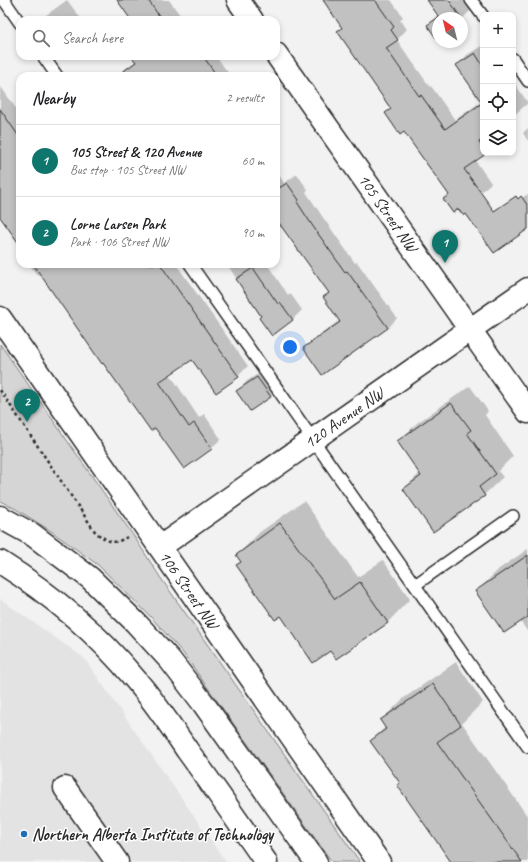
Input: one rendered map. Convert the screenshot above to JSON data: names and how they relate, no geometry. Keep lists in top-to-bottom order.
{
  "streets": {
    "street": ["105 Street NW", "120 Avenue NW", "106 Street NW"]
  },
  "crossings": [
    ["105 Street NW", "120 Avenue NW"],
    ["120 Avenue NW", "106 Street NW"]
  ],
  "places": ["Northern Alberta Institute of Technology"],
  "north": "top left",
  "page": {
    "map_buttons": ["+", "−"],
    "search": "Search here",
    "heading": ["Nearby", "2 results"],
    "list": [
      {
        "mark": "1",
        "name": "105 Street & 120 Avenue",
        "note": "Bus stop · 105 Street NW",
        "value": "60 m"
      },
      {
        "mark": "2",
        "name": "Lorne Larsen Park",
        "note": "Park · 106 Street NW",
        "value": "90 m"
      }
    ],
    "pins": ["1", "2"]
  }
}
